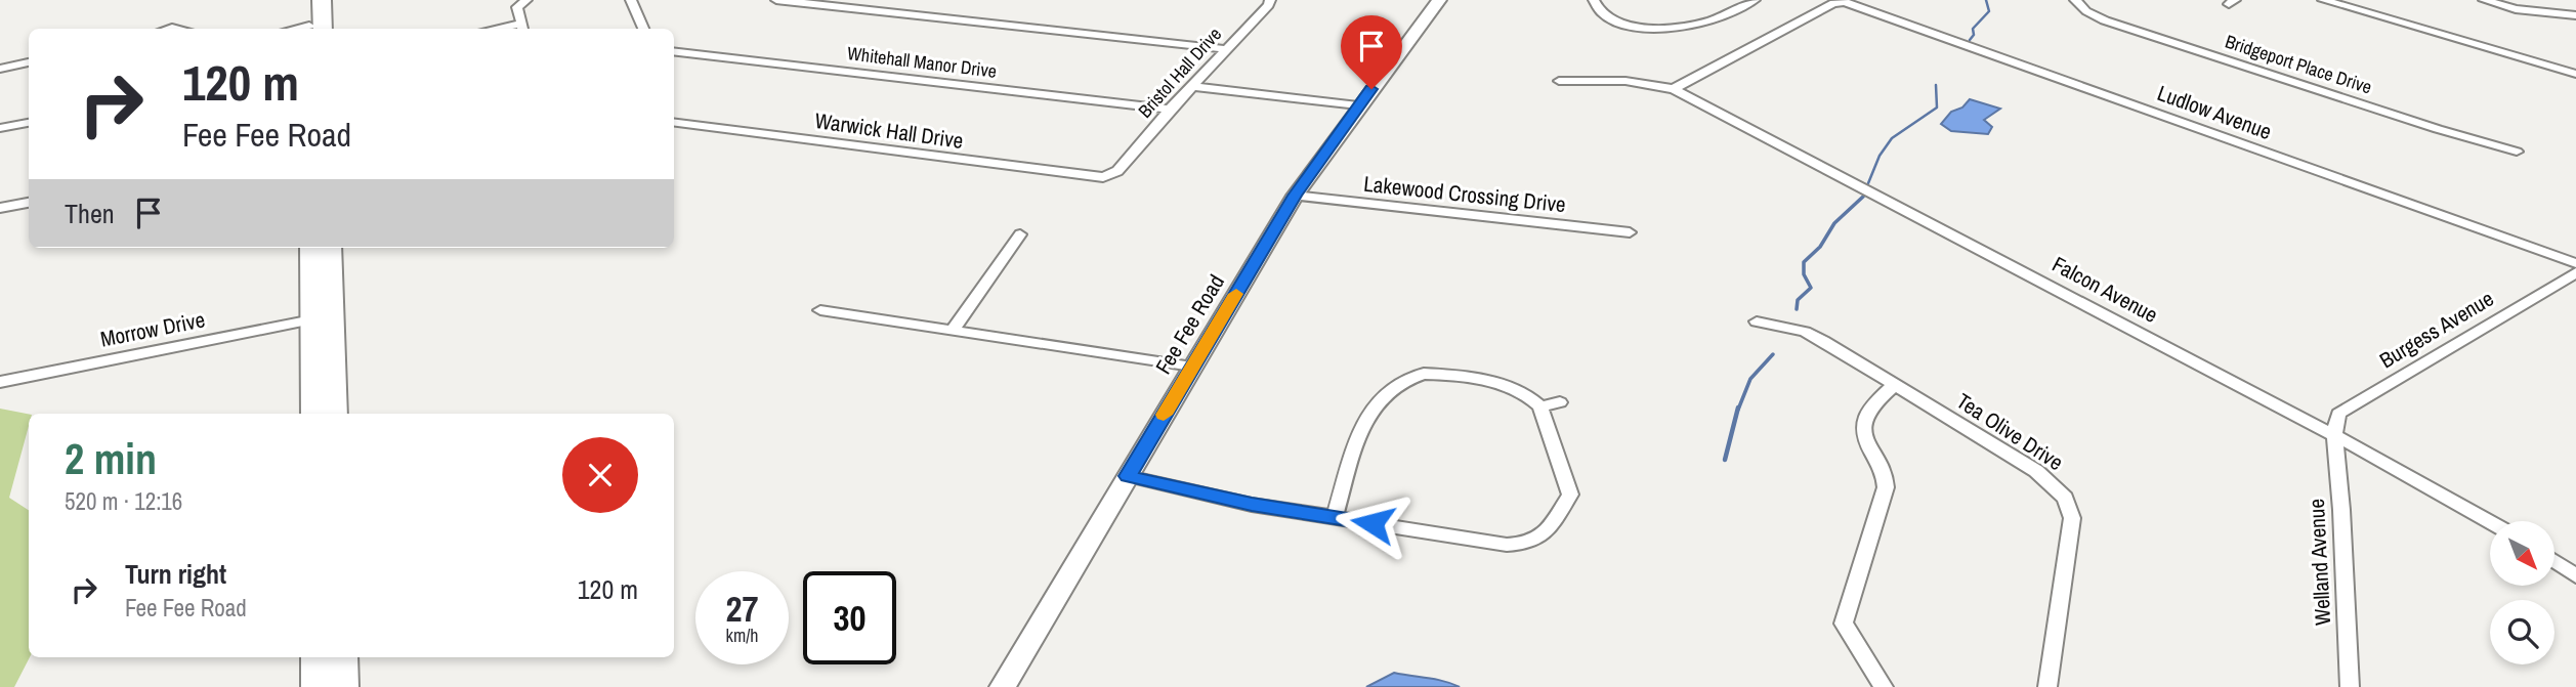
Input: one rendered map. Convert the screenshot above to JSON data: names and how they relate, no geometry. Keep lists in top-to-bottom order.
{
  "streets": {
    "street": [
      "Whitehall Manor Drive",
      "Bridgeport Place Drive",
      "Bristol Hall Drive",
      "Ludlow Avenue",
      "Warwick Hall Drive",
      "Lakewood Crossing Drive",
      "Falcon Avenue",
      "Fee Fee Road",
      "Morrow Drive",
      "Burgess Avenue",
      "Tea Olive Drive",
      "Welland Avenue"
    ]
  },
  "crossings": [
    ["Whitehall Manor Drive", "Bristol Hall Drive"],
    ["Bristol Hall Drive", "Warwick Hall Drive"],
    ["Lakewood Crossing Drive", "Fee Fee Road"],
    ["Falcon Avenue", "Burgess Avenue"],
    ["Falcon Avenue", "Welland Avenue"],
    ["Burgess Avenue", "Welland Avenue"]
  ],
  "north": "bottom right",
  "page": {
    "turn": ["120 m", "Fee Fee Road"],
    "then": "Then",
    "heading": ["2 min", "520 m · 12:16"],
    "list": [
      {
        "name": "Turn right",
        "note": "Fee Fee Road",
        "value": "120 m"
      }
    ],
    "speed": "27 km/h",
    "limit": "30"
  }
}
